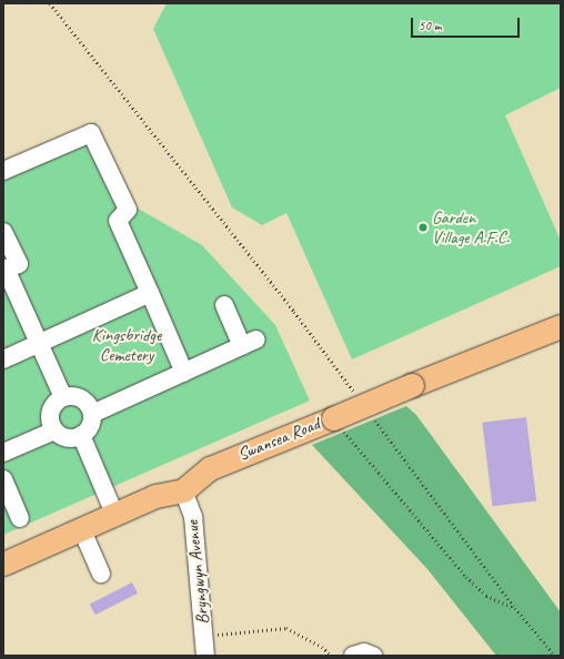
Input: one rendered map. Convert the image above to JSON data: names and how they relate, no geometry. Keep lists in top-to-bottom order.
{
  "streets": {
    "main road": ["Swansea Road"],
    "street": ["Bryngwyn Avenue"]
  },
  "crossings": [
    ["Swansea Road", "Bryngwyn Avenue"]
  ],
  "parks": ["Kingsbridge Cemetery"],
  "places": ["Garden Village A.F.C."],
  "scale_bar": "50 m"
}
